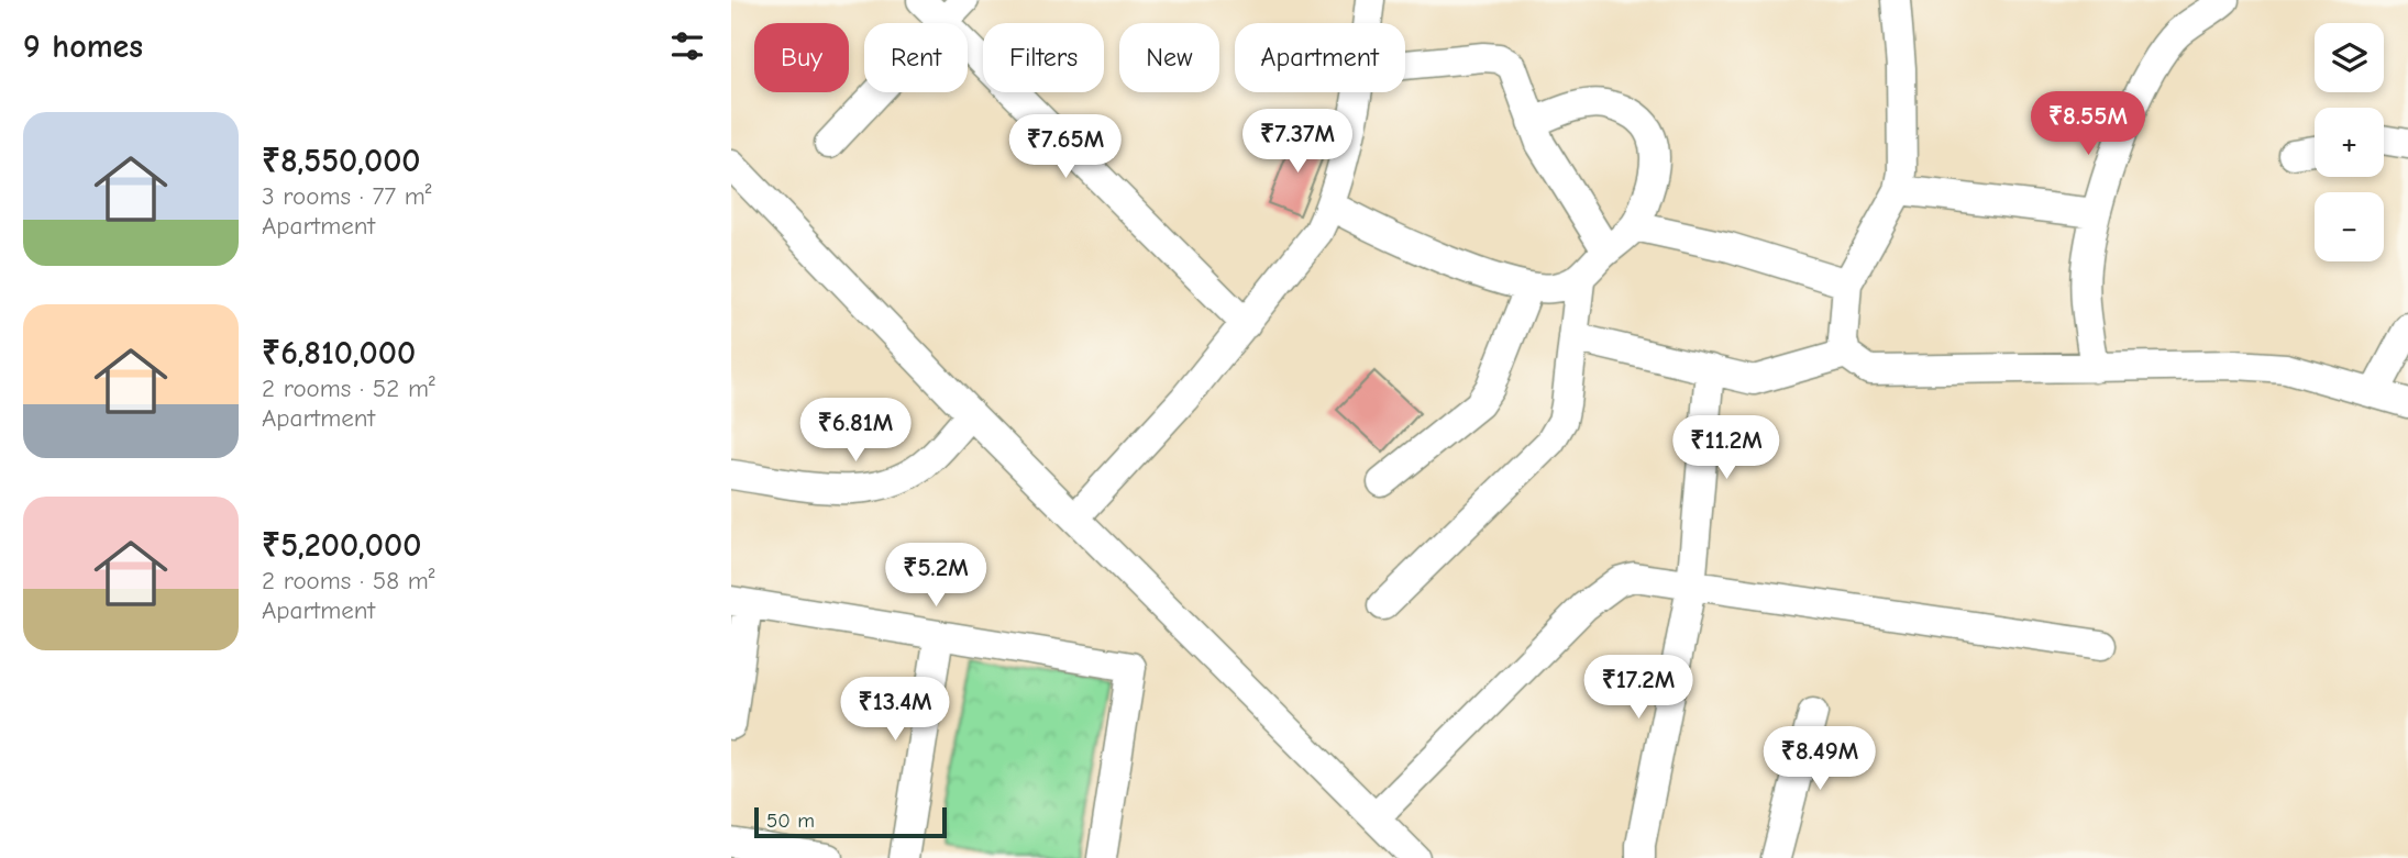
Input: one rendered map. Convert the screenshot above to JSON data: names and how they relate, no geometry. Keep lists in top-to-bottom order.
{
  "scale_bar": "50 m",
  "page": {
    "heading": "9 homes",
    "map_buttons": ["+", "−"],
    "chip": [
      "Buy",
      "Rent",
      "Filters",
      "New",
      "Apartment"
    ],
    "price": [
      "₹8.55M",
      "₹7.37M",
      "₹7.65M",
      "₹6.81M",
      "₹11.2M",
      "₹5.2M",
      "₹17.2M",
      "₹13.4M",
      "₹8.49M"
    ],
    "list": [
      {
        "name": "₹8,550,000",
        "note": "3 rooms · 77 m² · Apartment"
      },
      {
        "name": "₹6,810,000",
        "note": "2 rooms · 52 m² · Apartment"
      },
      {
        "name": "₹5,200,000",
        "note": "2 rooms · 58 m² · Apartment"
      }
    ],
    "scale": "50 m"
  }
}
